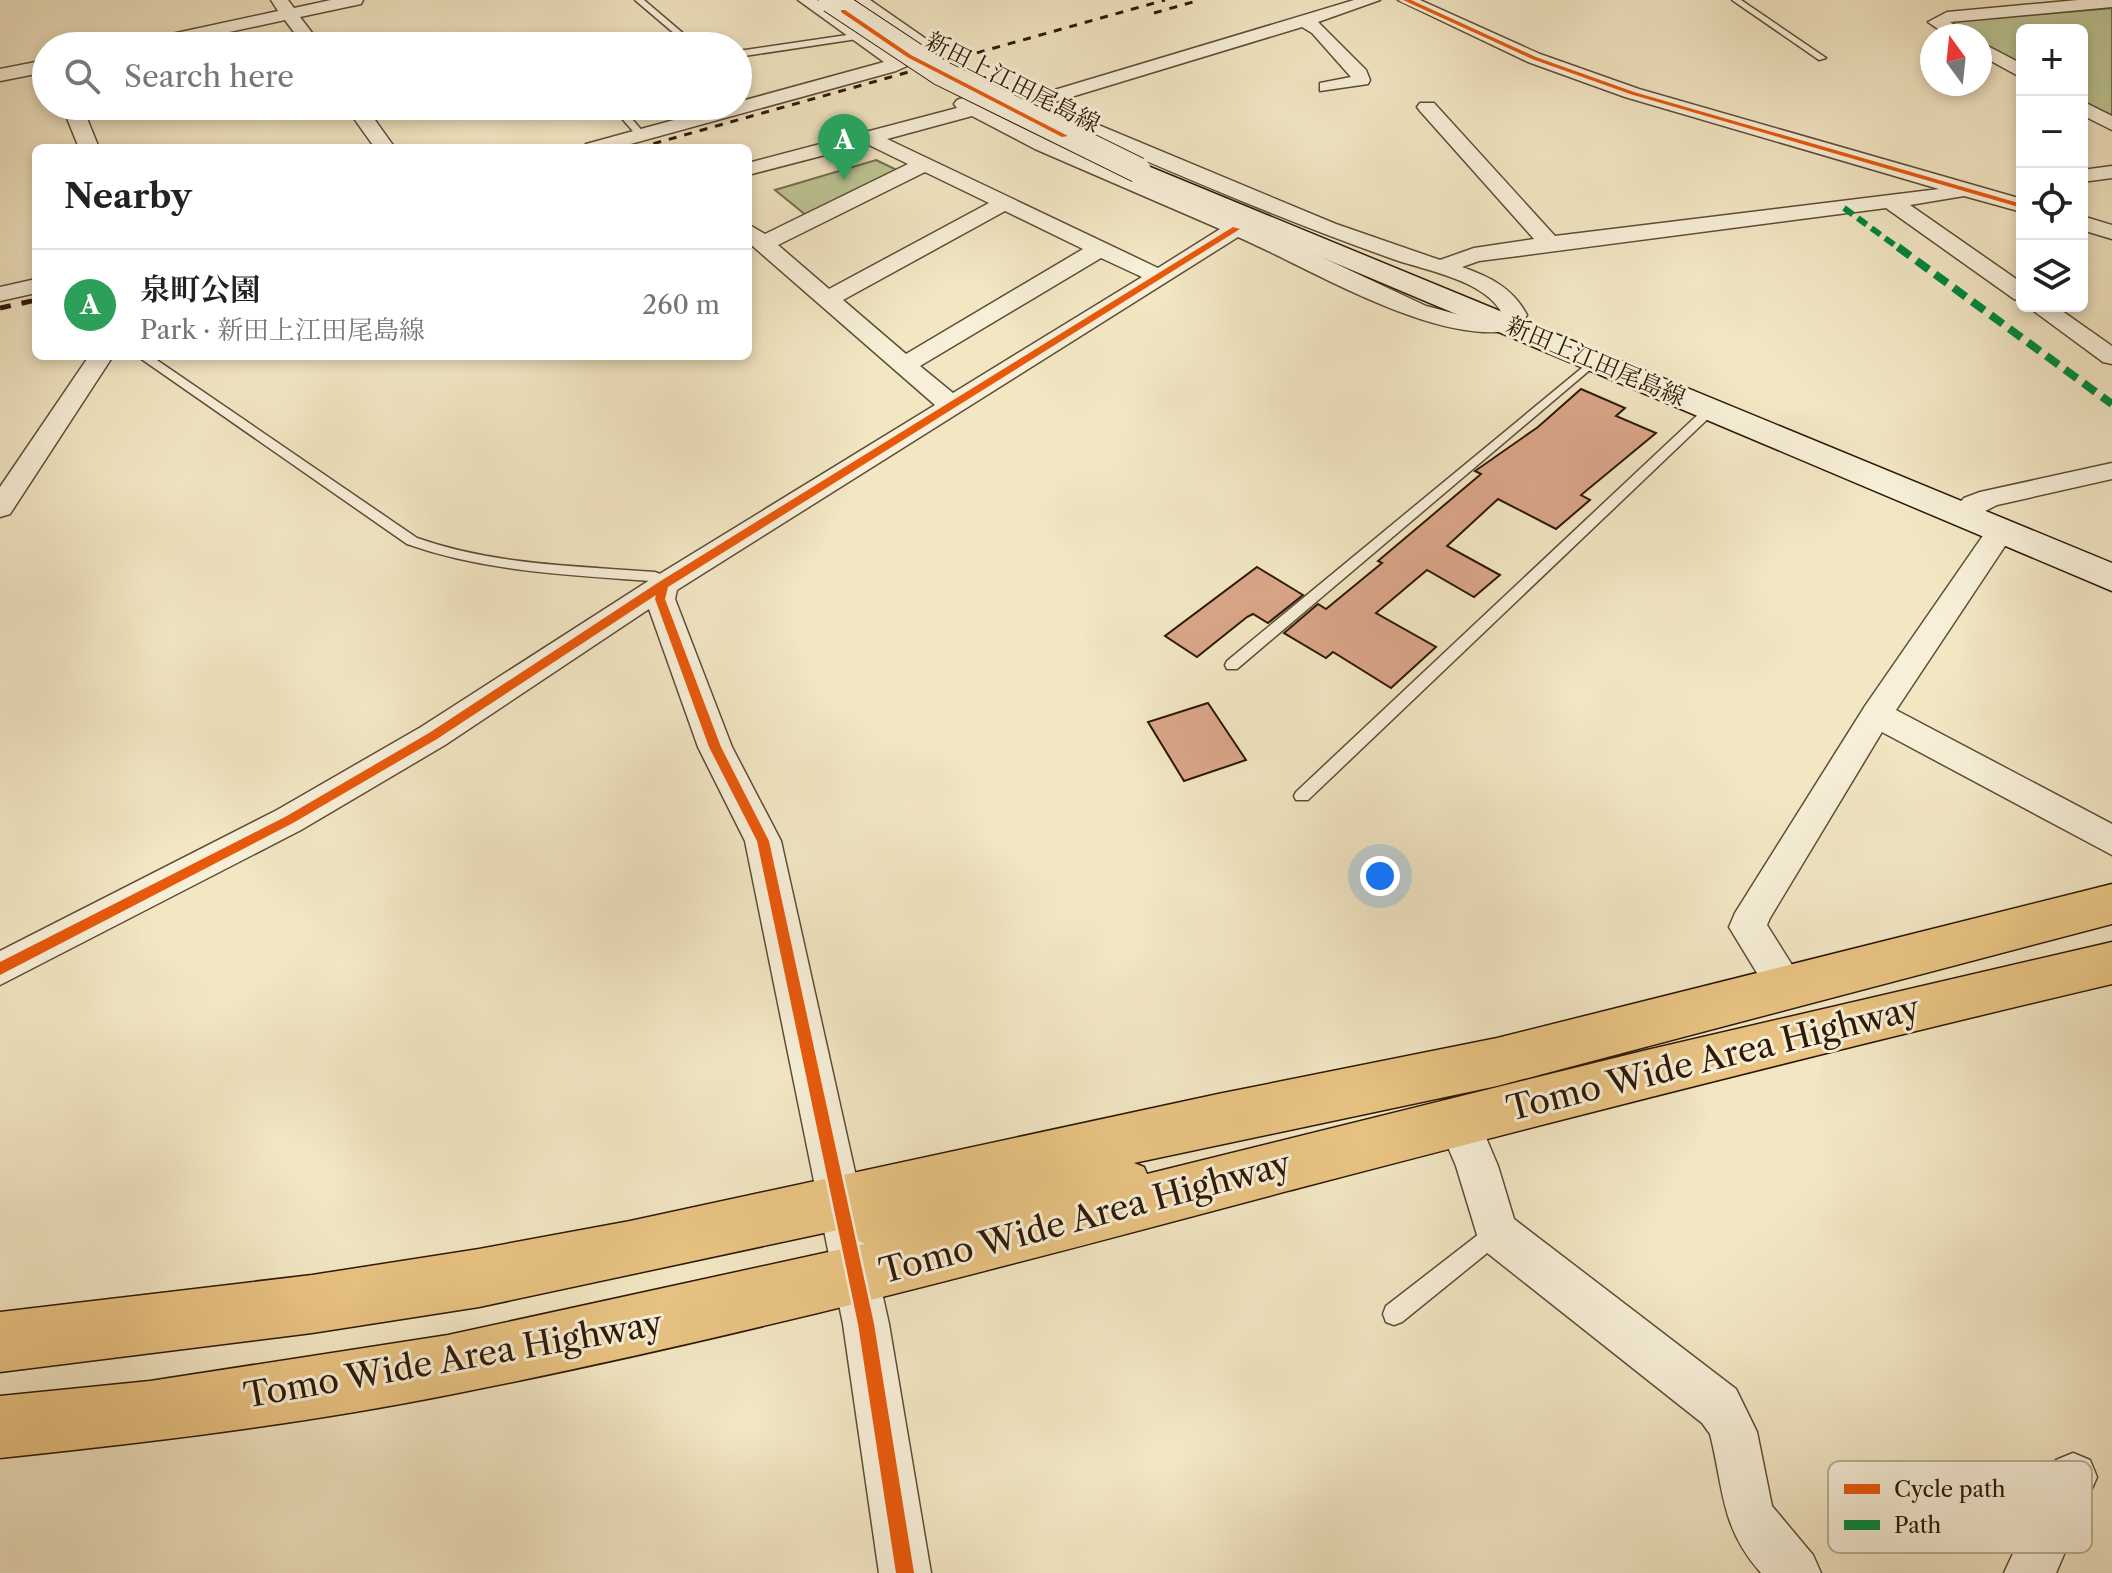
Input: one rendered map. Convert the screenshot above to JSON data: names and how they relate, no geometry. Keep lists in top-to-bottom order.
{
  "streets": {
    "highway": ["Tomo Wide Area Highway"],
    "main road": ["新田上江田尾島線"]
  },
  "legend": ["Cycle path", "Path"],
  "north": "top",
  "page": {
    "map_buttons": ["+", "−"],
    "search": "Search here",
    "pins": "A",
    "heading": "Nearby",
    "list": [
      {
        "mark": "A",
        "name": "泉町公園",
        "note": "Park · 新田上江田尾島線",
        "value": "260 m"
      }
    ]
  }
}
